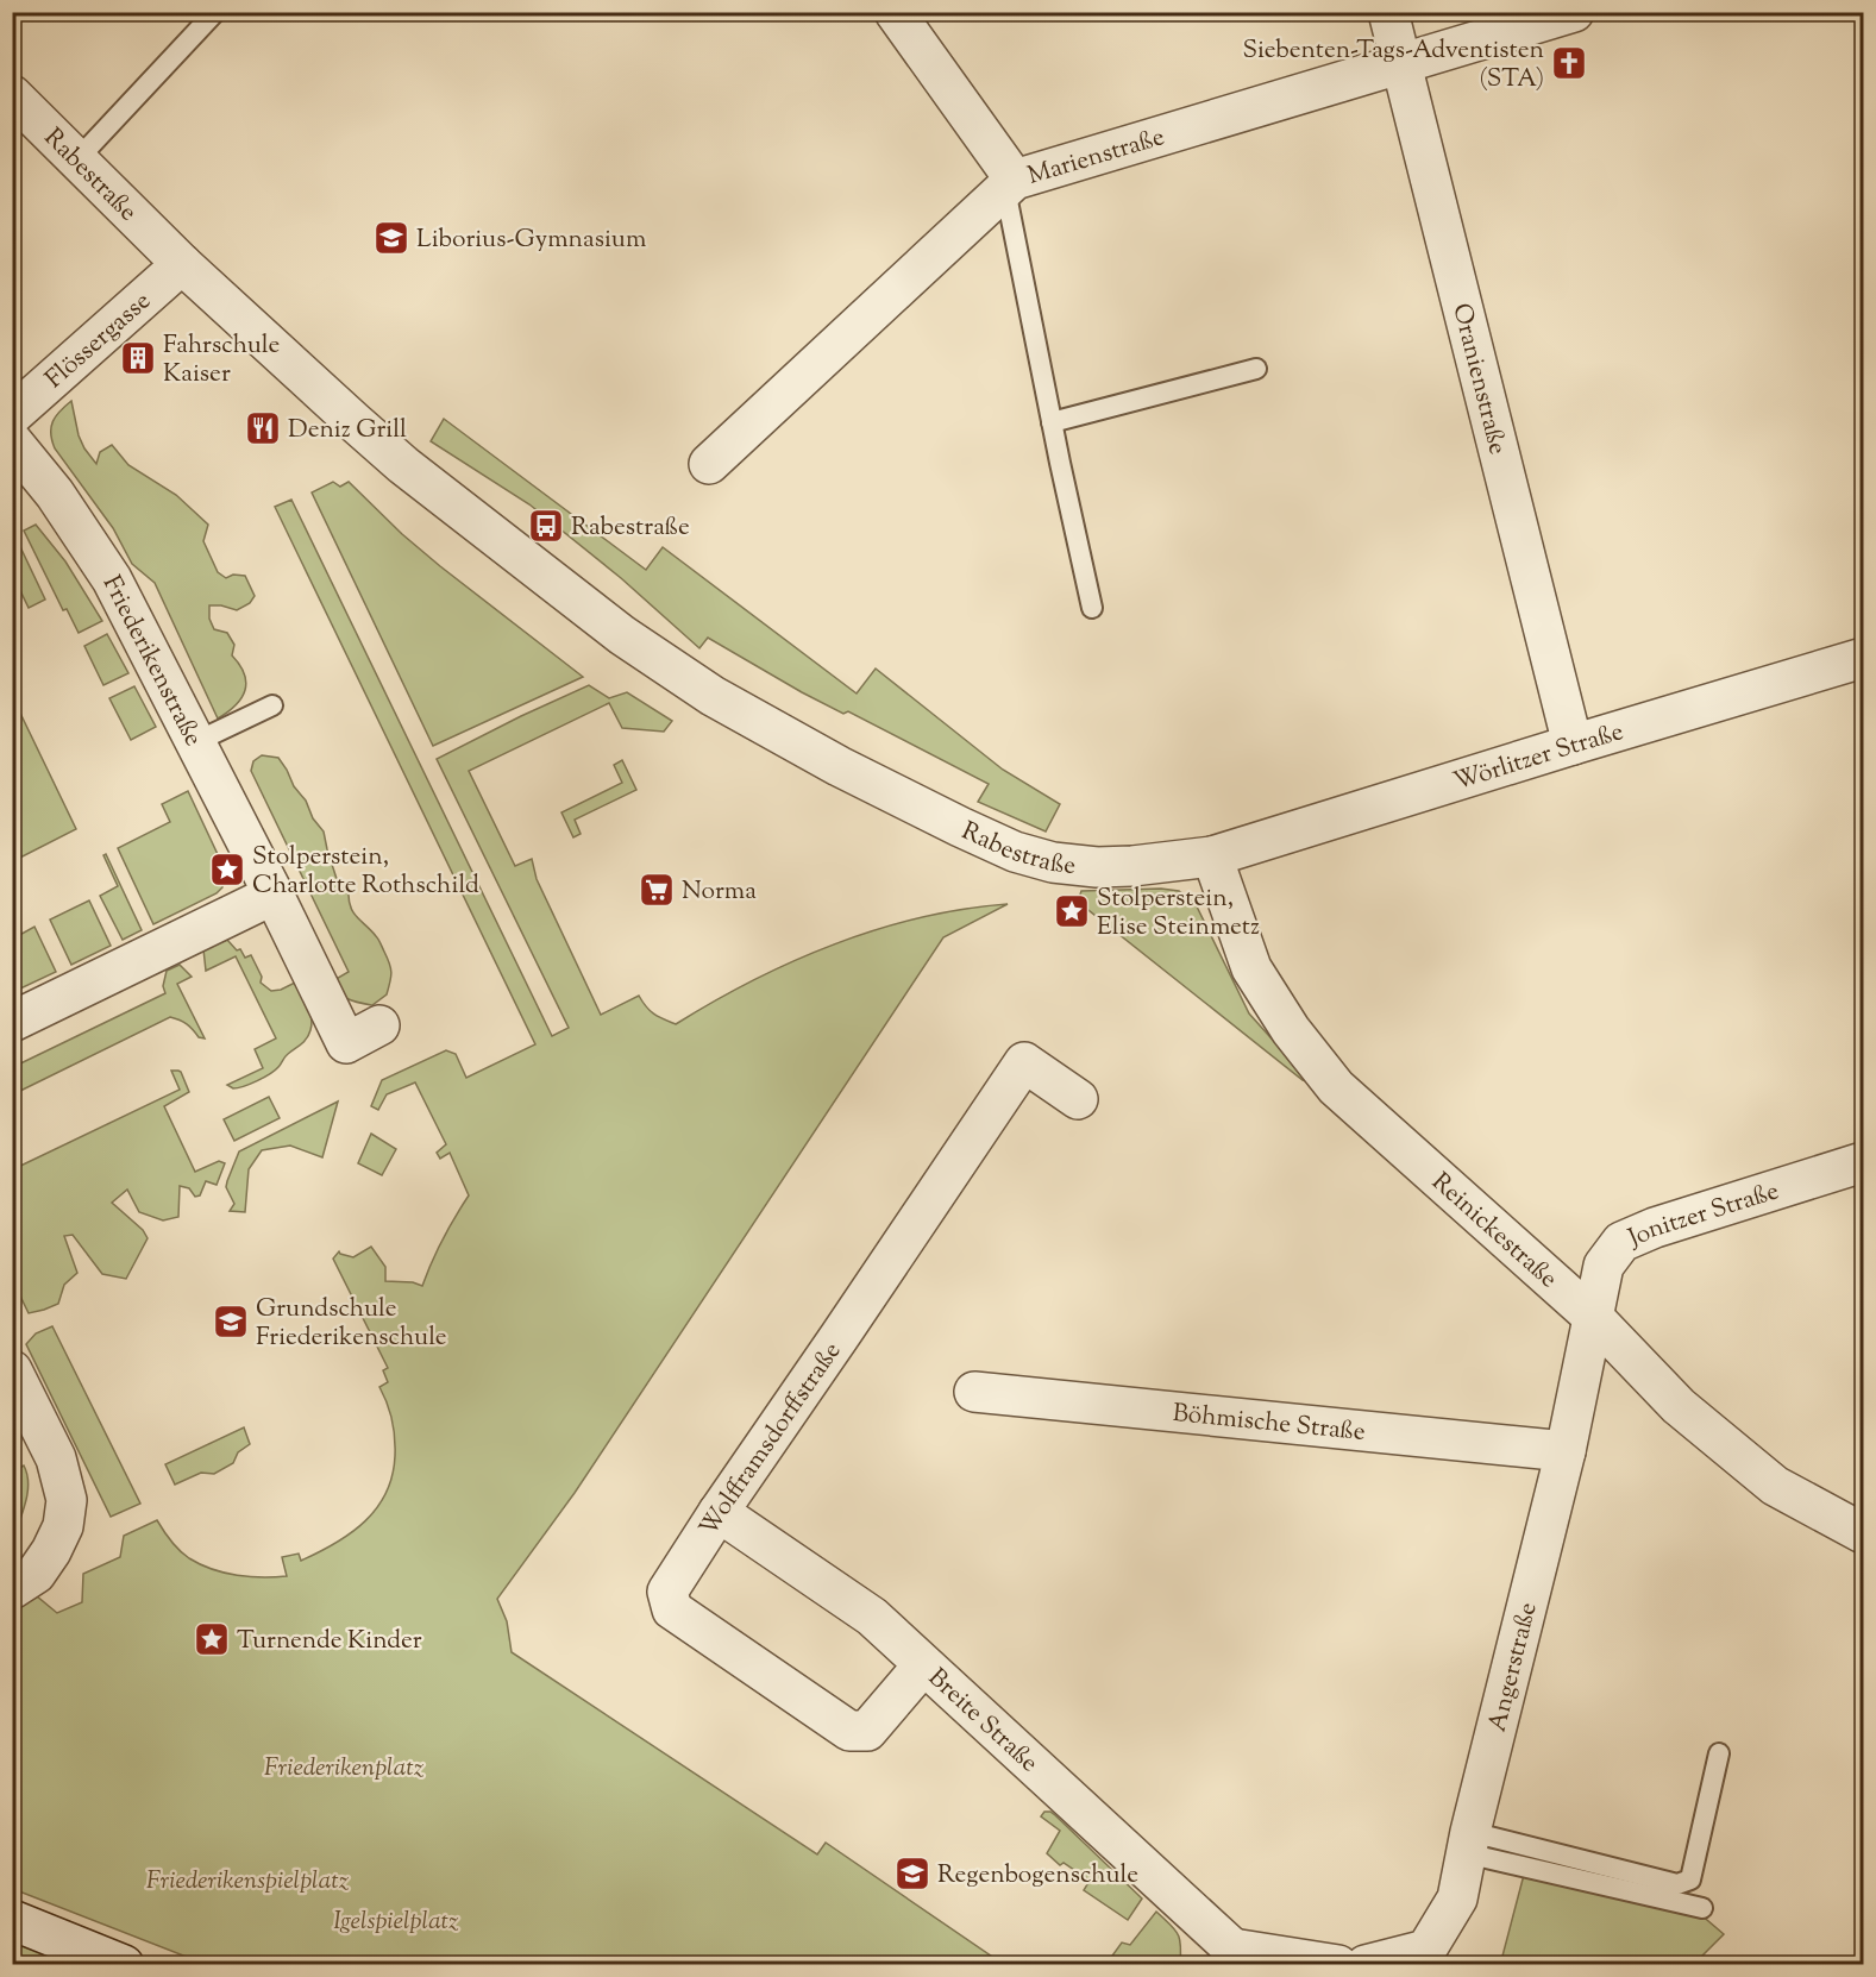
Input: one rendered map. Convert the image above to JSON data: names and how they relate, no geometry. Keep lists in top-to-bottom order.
{
  "streets": {
    "street": [
      "Marienstraße",
      "Rabestraße",
      "Flössergasse",
      "Oranienstraße",
      "Friederikenstraße",
      "Wörlitzer Straße",
      "Jonitzer Straße",
      "Reinickestraße",
      "Böhmische Straße",
      "Wolfframsdorffstraße",
      "Angerstraße",
      "Breite Straße"
    ]
  },
  "crossings": [
    ["Marienstraße", "Oranienstraße"],
    ["Rabestraße", "Flössergasse"],
    ["Rabestraße", "Wörlitzer Straße"],
    ["Rabestraße", "Reinickestraße"],
    ["Oranienstraße", "Wörlitzer Straße"],
    ["Wörlitzer Straße", "Reinickestraße"],
    ["Jonitzer Straße", "Reinickestraße"],
    ["Jonitzer Straße", "Angerstraße"],
    ["Reinickestraße", "Angerstraße"],
    ["Böhmische Straße", "Angerstraße"],
    ["Wolfframsdorffstraße", "Breite Straße"]
  ],
  "parks": ["Friederikenplatz", "Friederikenspielplatz", "Igelspielplatz"],
  "places": {
    "church": ["Siebenten-Tags-Adventisten (STA)"],
    "school or university": ["Liborius-Gymnasium", "Grundschule Friederikenschule", "Regenbogenschule"],
    "building": ["Fahrschule Kaiser"],
    "restaurant": ["Deniz Grill"],
    "bus stop": ["Rabestraße"],
    "place": ["Stolperstein, Charlotte Rothschild", "Stolperstein, Elise Steinmetz", "Turnende Kinder"],
    "supermarket": ["Norma"]
  }
}
